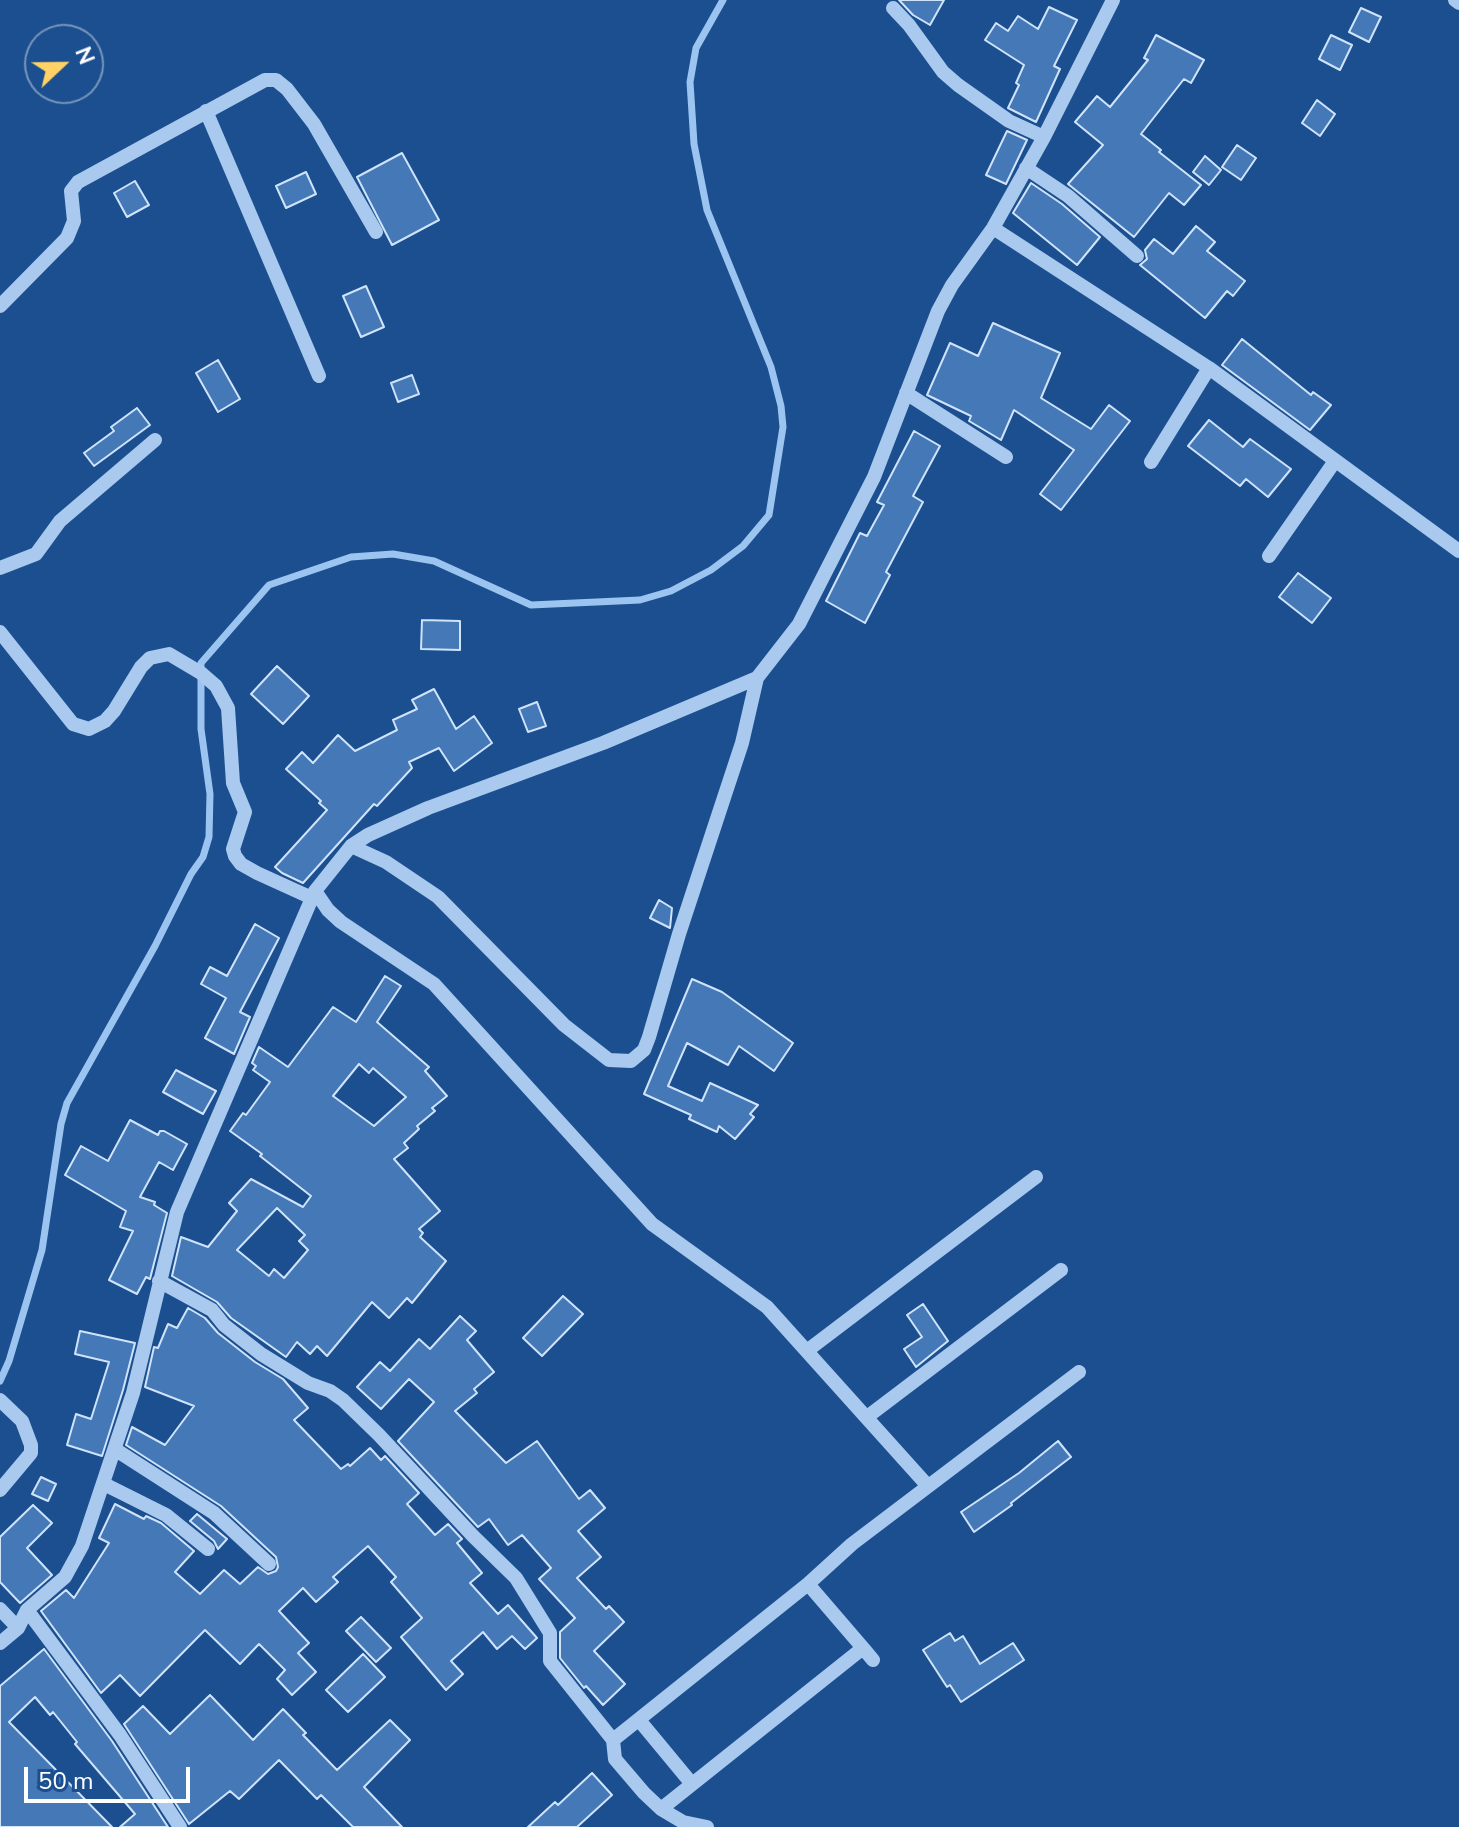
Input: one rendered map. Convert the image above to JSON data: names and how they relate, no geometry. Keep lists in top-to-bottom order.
{
  "scale_bar": "50 m",
  "north": "right"
}
